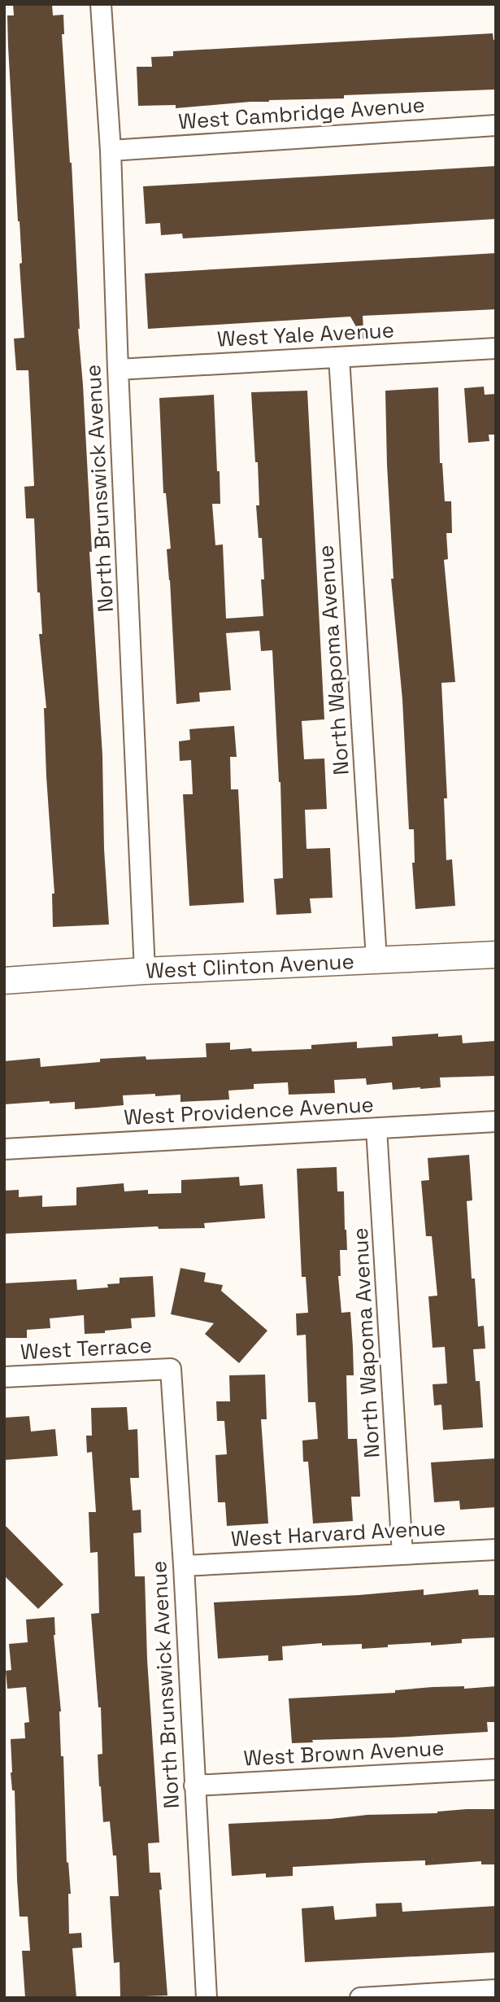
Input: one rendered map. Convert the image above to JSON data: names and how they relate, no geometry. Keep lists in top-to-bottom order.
{
  "streets": {
    "main road": ["West Clinton Avenue"],
    "street": [
      "West Cambridge Avenue",
      "West Yale Avenue",
      "North Brunswick Avenue",
      "North Wapoma Avenue",
      "West Providence Avenue",
      "West Terrace",
      "West Harvard Avenue",
      "West Brown Avenue"
    ]
  },
  "crossings": [
    ["West Cambridge Avenue", "North Brunswick Avenue"],
    ["West Yale Avenue", "North Brunswick Avenue"],
    ["West Yale Avenue", "North Wapoma Avenue"],
    ["North Brunswick Avenue", "West Clinton Avenue"],
    ["North Brunswick Avenue", "West Terrace"],
    ["North Brunswick Avenue", "West Harvard Avenue"],
    ["North Brunswick Avenue", "West Brown Avenue"],
    ["North Wapoma Avenue", "West Clinton Avenue"],
    ["North Wapoma Avenue", "West Providence Avenue"],
    ["North Wapoma Avenue", "West Harvard Avenue"]
  ]
}
